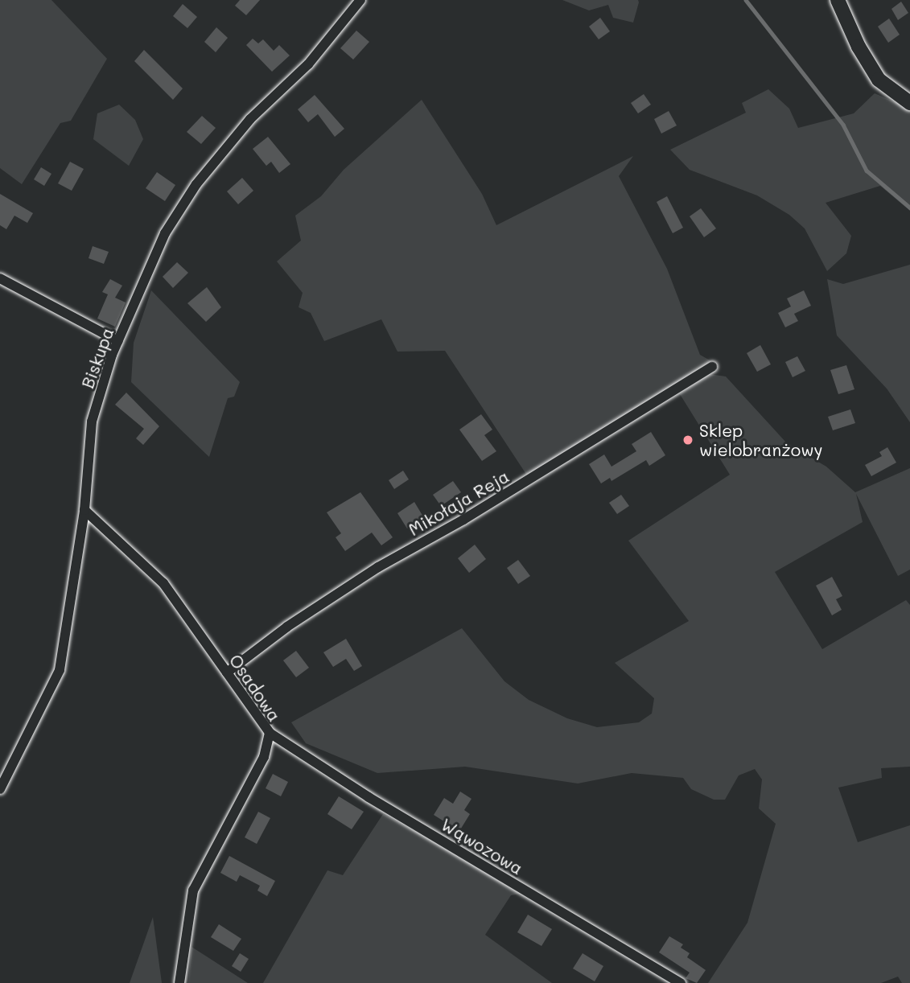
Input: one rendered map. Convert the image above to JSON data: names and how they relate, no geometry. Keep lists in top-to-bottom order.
{
  "streets": {
    "street": [
      "Biskupa",
      "Mikołaja Reja",
      "Osadowa",
      "Wąwozowa"
    ]
  },
  "crossings": [
    ["Biskupa", "Osadowa"],
    ["Mikołaja Reja", "Osadowa"],
    ["Osadowa", "Wąwozowa"]
  ],
  "places": ["Sklep wielobranżowy"]
}
